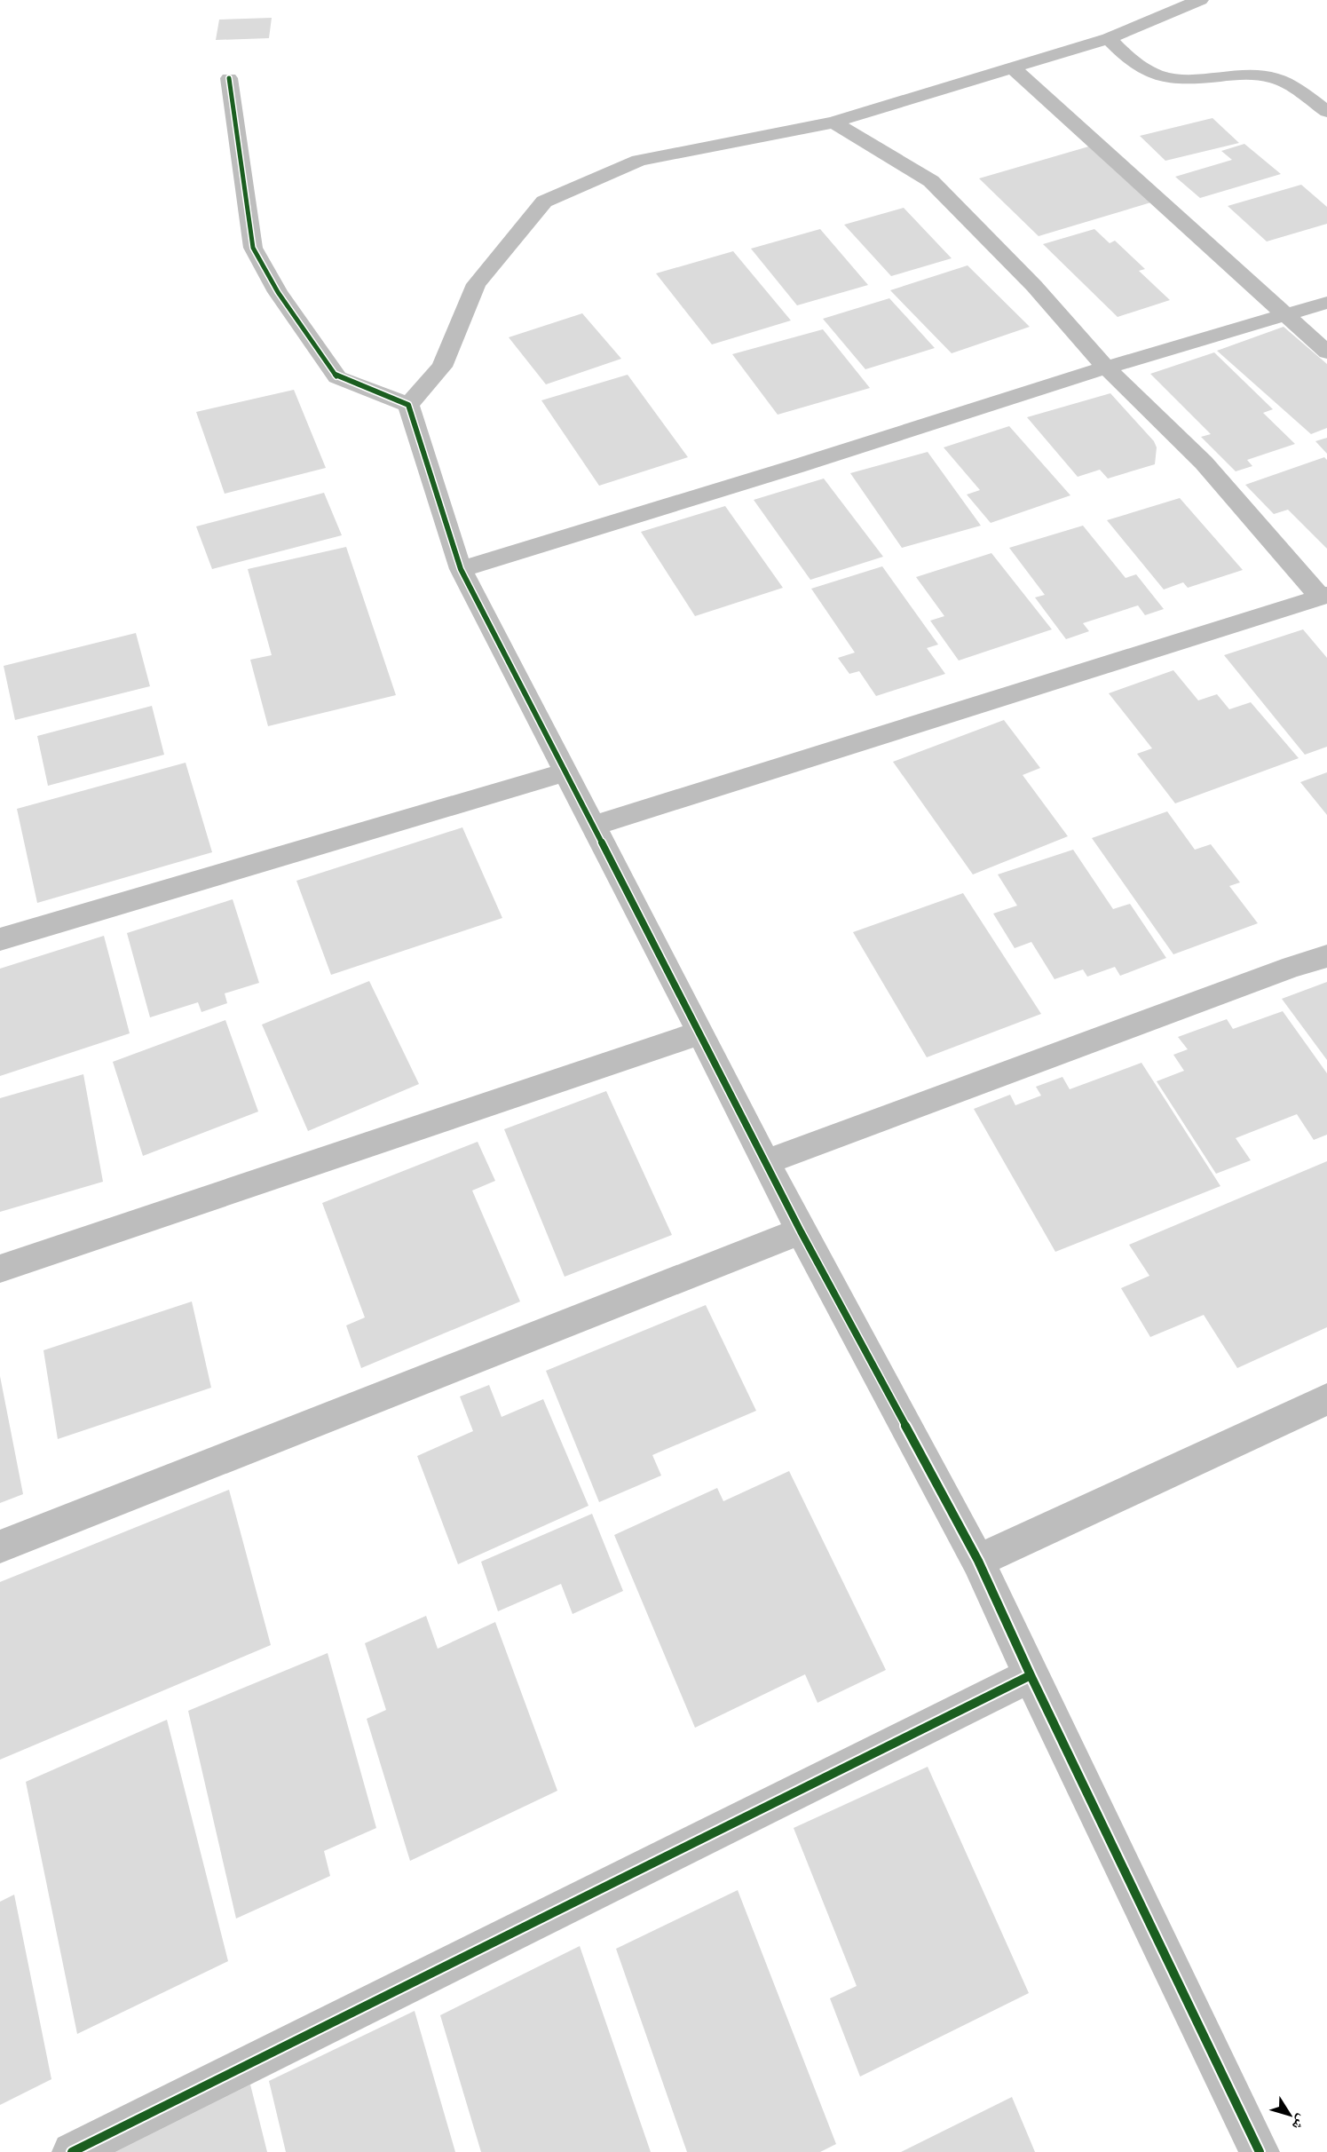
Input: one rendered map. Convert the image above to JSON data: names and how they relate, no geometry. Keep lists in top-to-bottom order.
{
  "north": "bottom right"
}
